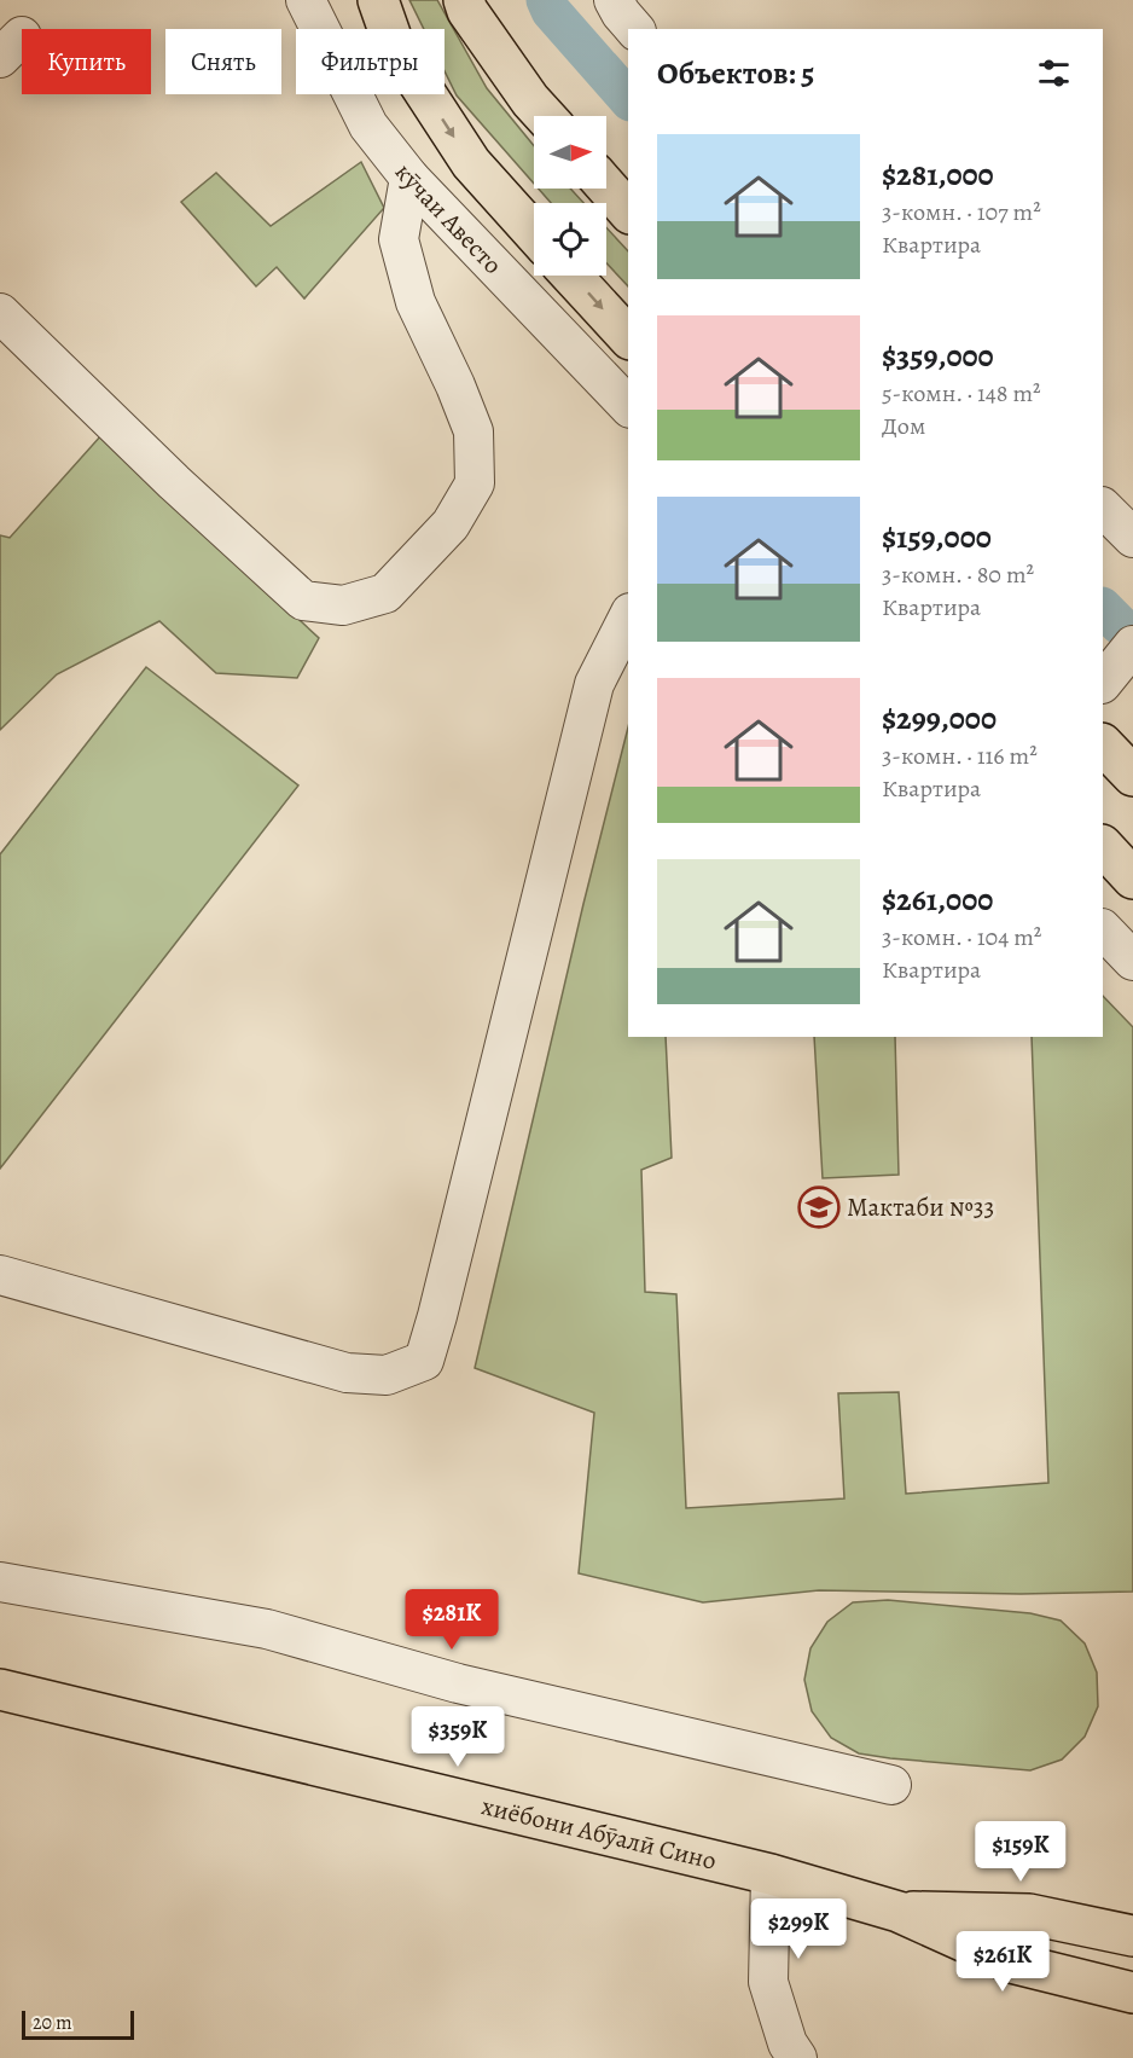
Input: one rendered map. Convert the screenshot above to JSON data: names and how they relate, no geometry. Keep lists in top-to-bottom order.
{
  "streets": {
    "main road": ["хиёбони Абӯалӣ Сино"],
    "street": ["кӯчаи Авесто"]
  },
  "places": {
    "school or university": ["Мактаби №33"]
  },
  "scale_bar": "20 m",
  "north": "right",
  "page": {
    "chip": ["Купить", "Снять", "Фильтры"],
    "heading": "Объектов: 5",
    "list": [
      {
        "name": "$281,000",
        "note": "3-комн. · 107 m² · Квартира"
      },
      {
        "name": "$359,000",
        "note": "5-комн. · 148 m² · Дом"
      },
      {
        "name": "$159,000",
        "note": "3-комн. · 80 m² · Квартира"
      },
      {
        "name": "$299,000",
        "note": "3-комн. · 116 m² · Квартира"
      },
      {
        "name": "$261,000",
        "note": "3-комн. · 104 m² · Квартира"
      }
    ],
    "price": [
      "$281K",
      "$359K",
      "$159K",
      "$299K",
      "$261K"
    ],
    "scale": "20 m"
  }
}
